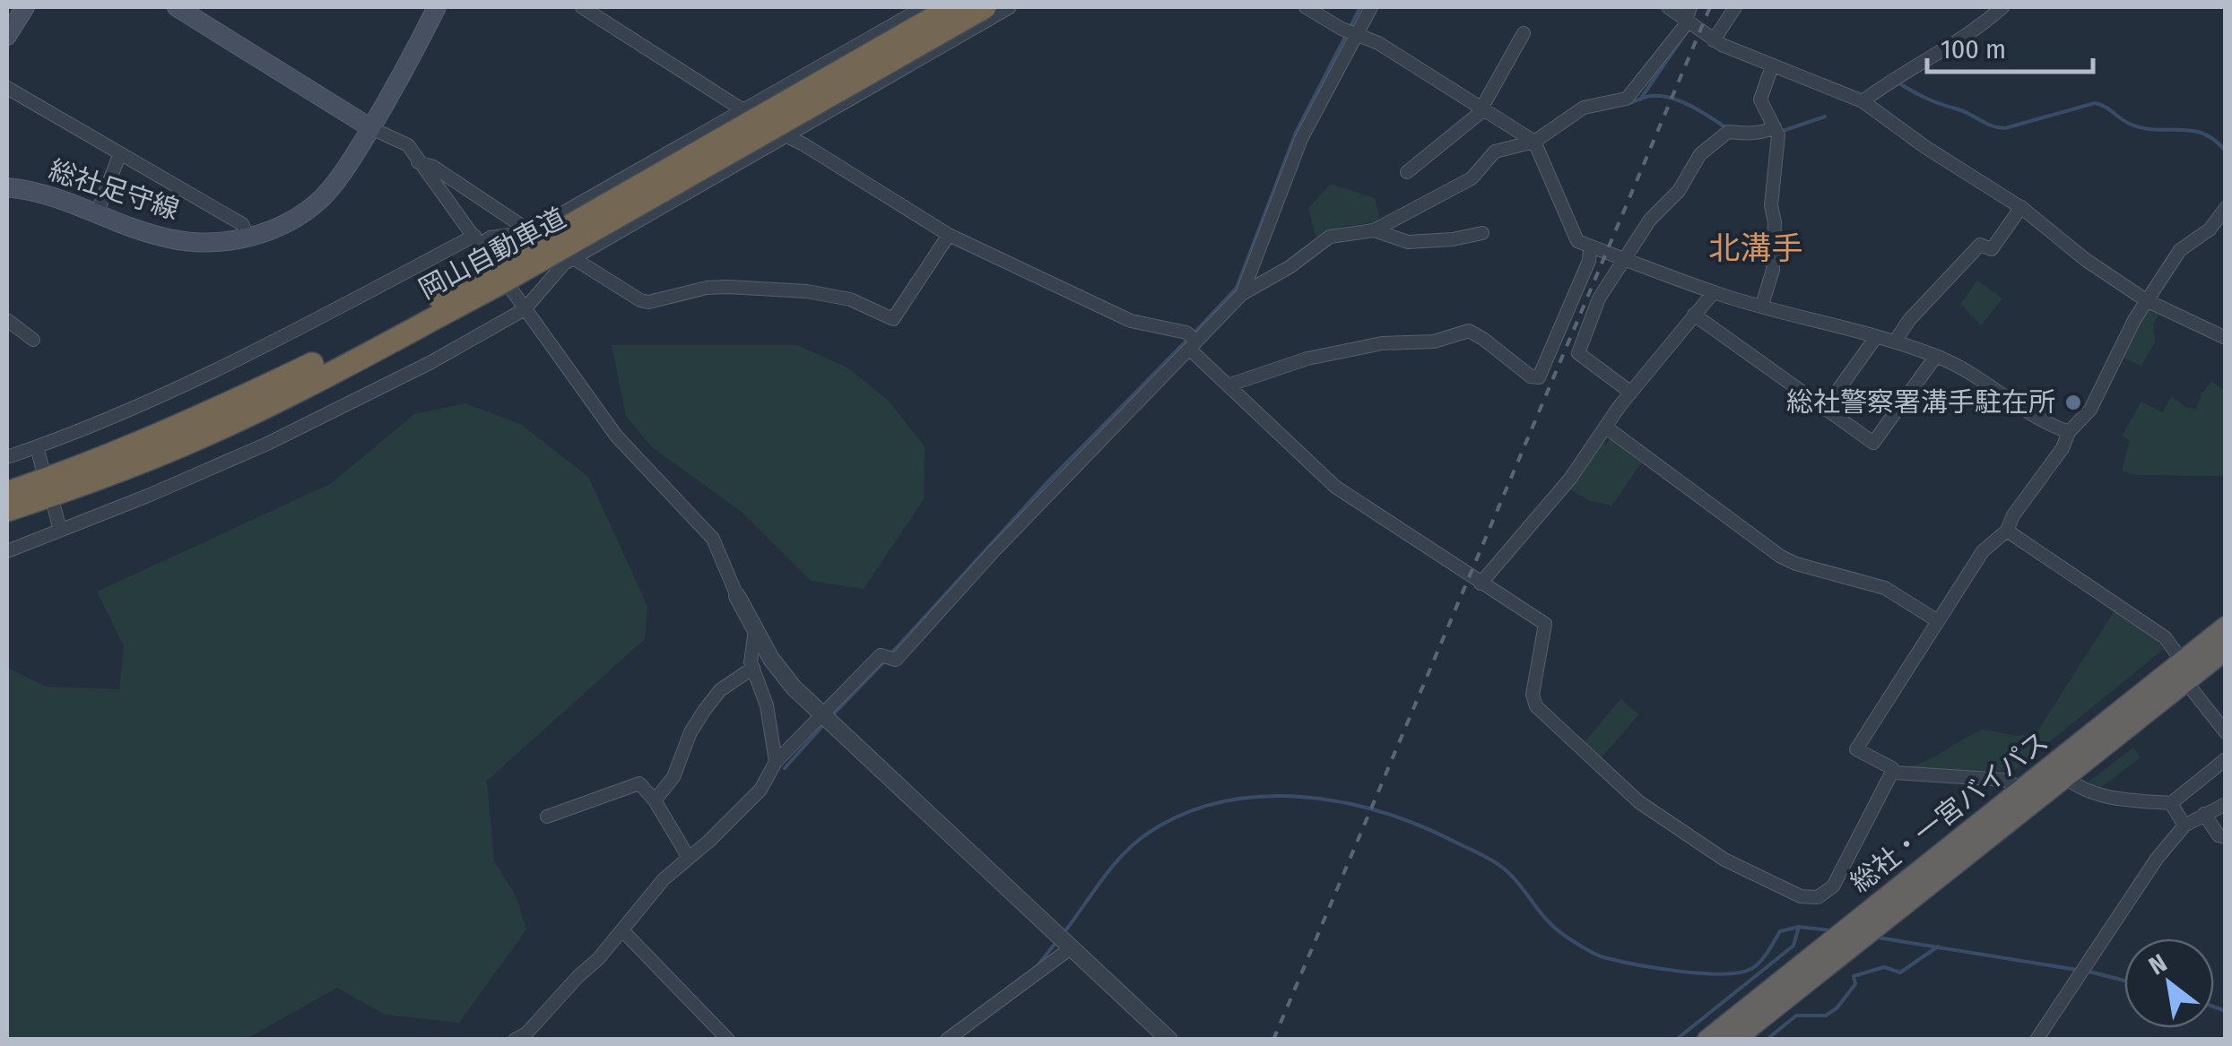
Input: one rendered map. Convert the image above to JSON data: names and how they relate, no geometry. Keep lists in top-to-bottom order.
{
  "streets": {
    "highway": ["岡山自動車道", "総社・一宮バイパス"],
    "main road": ["総社足守線"]
  },
  "districts": ["北溝手"],
  "places": ["総社警察署溝手駐在所"],
  "scale_bar": "100 m",
  "north": "top left"
}
